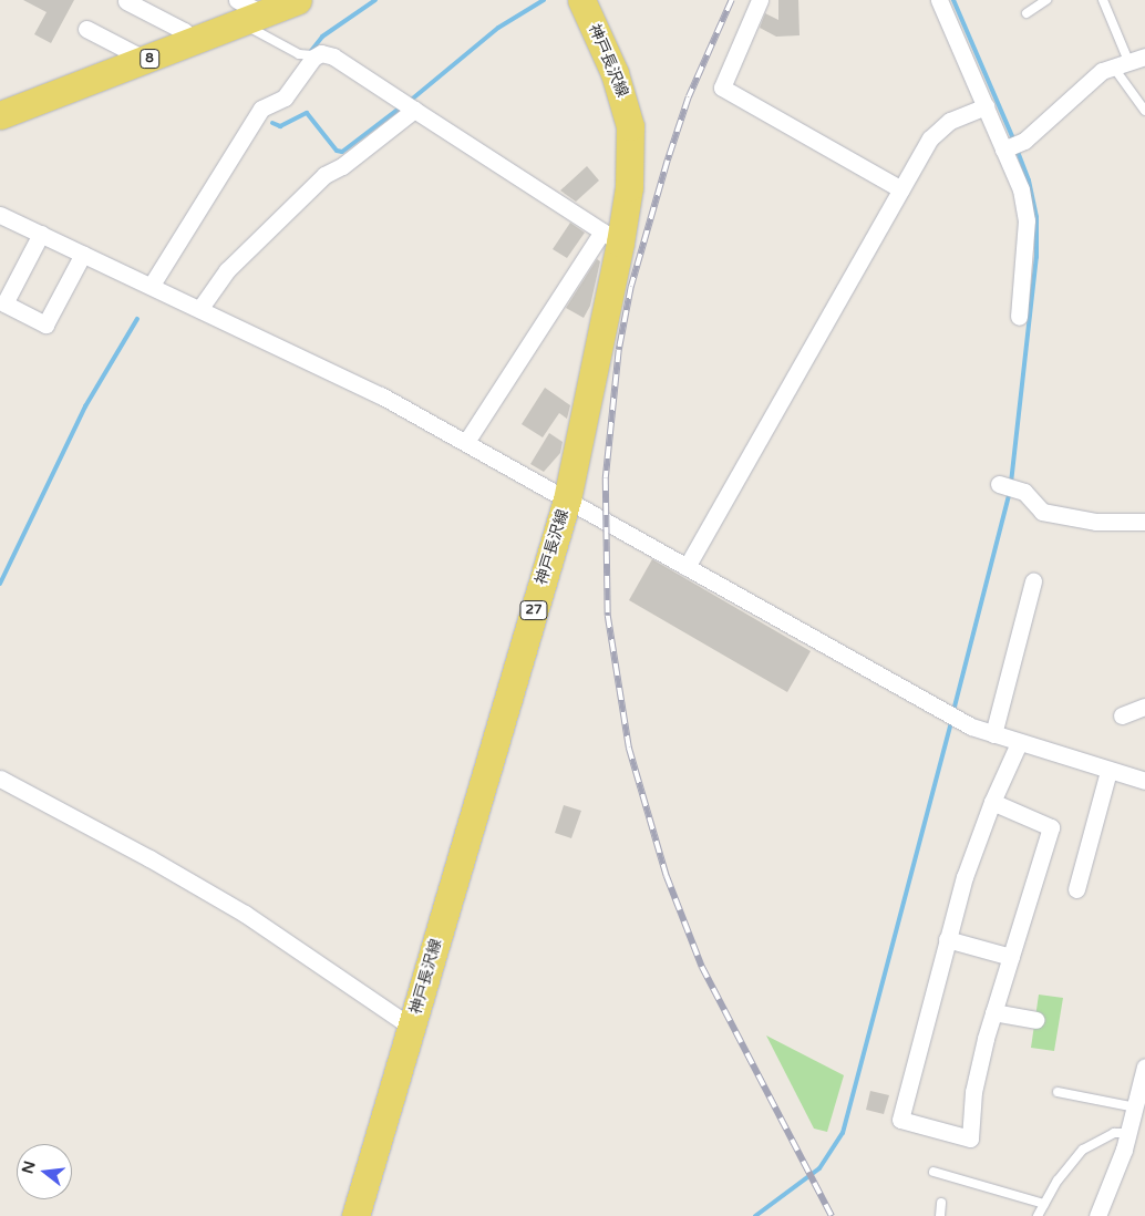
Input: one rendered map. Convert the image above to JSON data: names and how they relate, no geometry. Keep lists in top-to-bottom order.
{
  "streets": {
    "main road": ["8", "神戸長沢線", "27"]
  },
  "north": "left"
}
